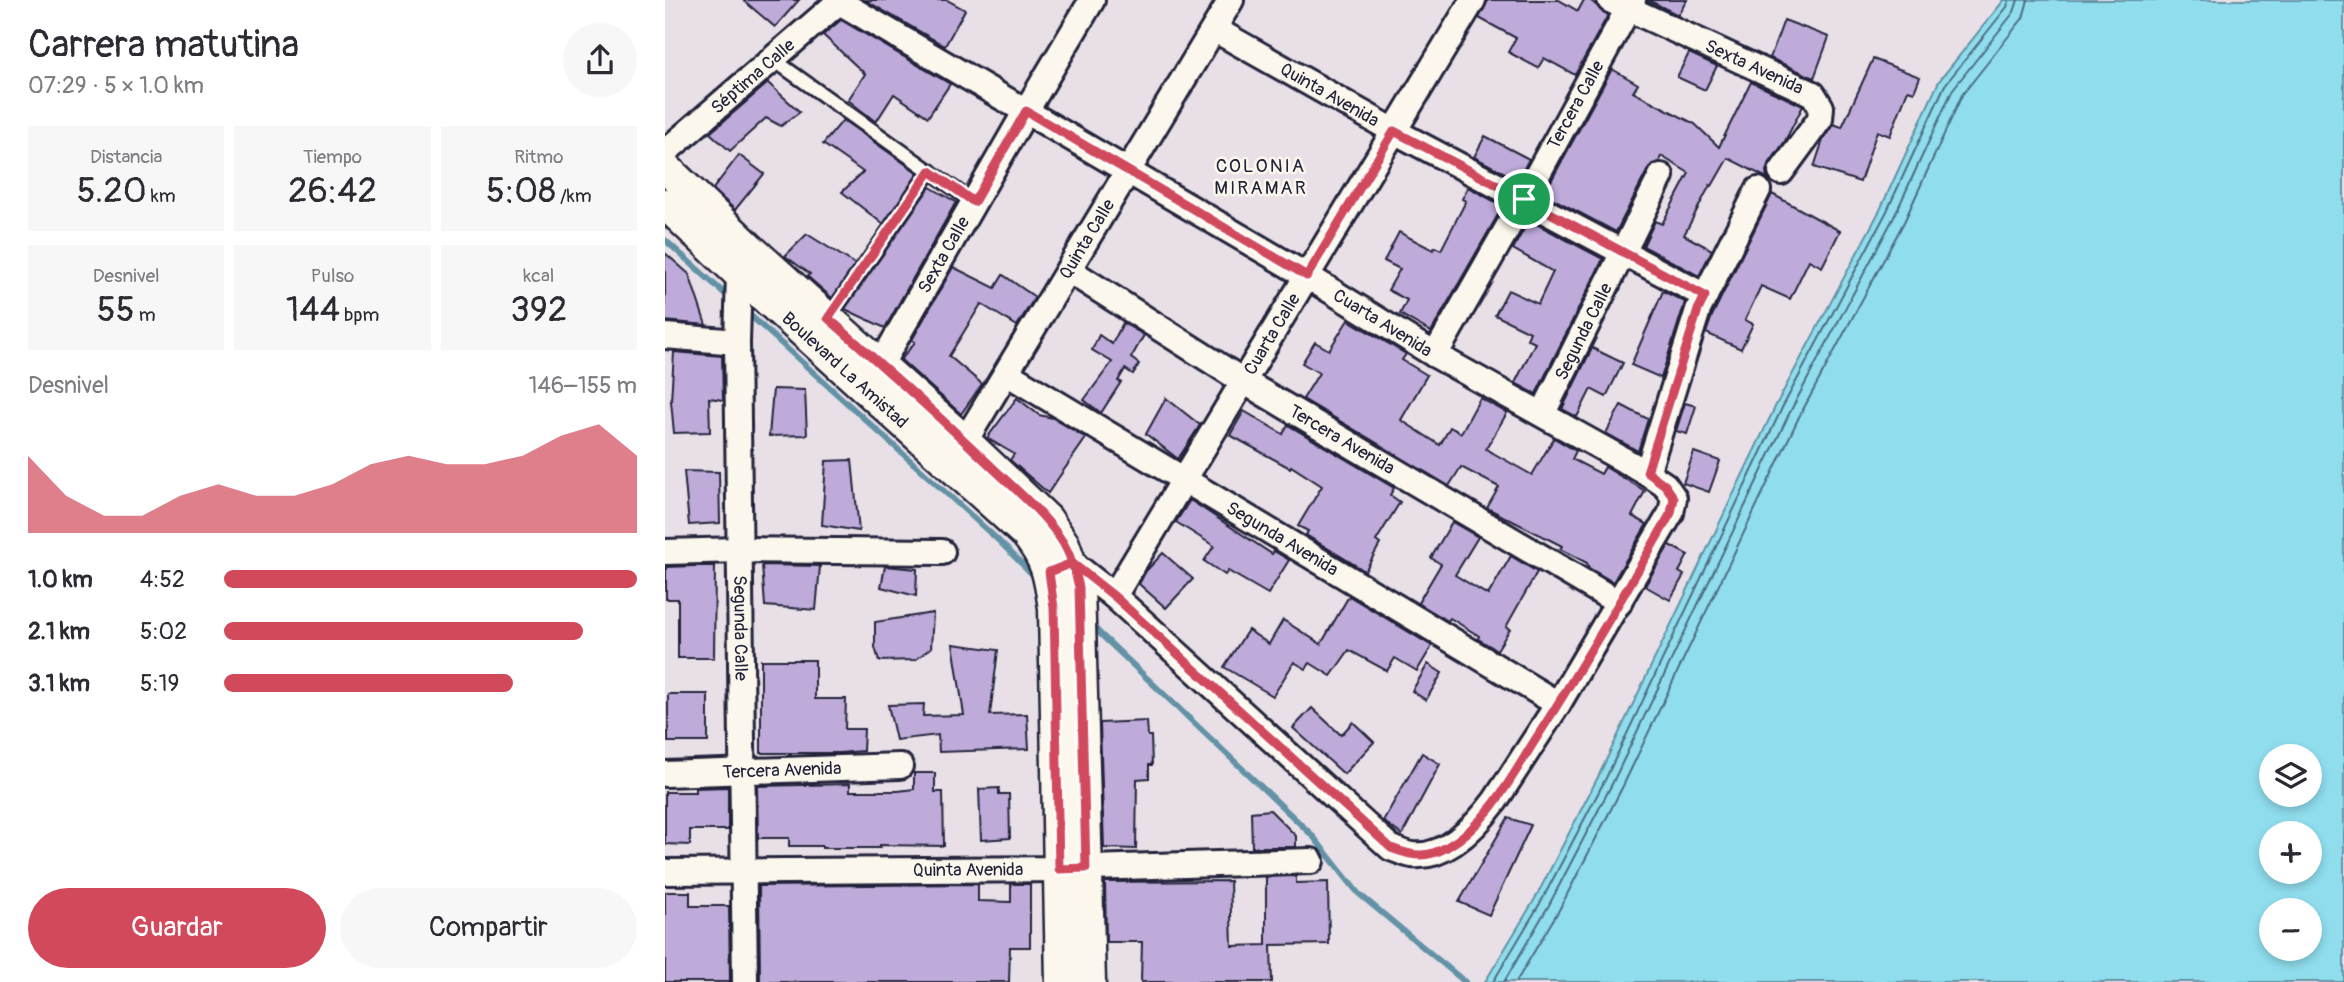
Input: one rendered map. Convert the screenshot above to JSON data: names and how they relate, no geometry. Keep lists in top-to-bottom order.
{
  "streets": {
    "street": [
      "Sexta Avenida",
      "Séptima Calle",
      "Quinta Avenida",
      "Tercera Calle",
      "Quinta Calle",
      "Sexta Calle",
      "Cuarta Avenida",
      "Segunda Calle",
      "Cuarta Calle",
      "Boulevard La Amistad",
      "Tercera Avenida",
      "Segunda Avenida"
    ]
  },
  "crossings": [
    ["Sexta Avenida", "Tercera Calle"],
    ["Séptima Calle", "Cuarta Avenida"],
    ["Quinta Avenida", "Tercera Calle"],
    ["Quinta Avenida", "Quinta Calle"],
    ["Quinta Avenida", "Segunda Calle"],
    ["Quinta Avenida", "Cuarta Calle"],
    ["Tercera Calle", "Cuarta Avenida"],
    ["Quinta Calle", "Cuarta Avenida"],
    ["Quinta Calle", "Boulevard La Amistad"],
    ["Quinta Calle", "Tercera Avenida"],
    ["Quinta Calle", "Segunda Avenida"],
    ["Sexta Calle", "Cuarta Avenida"],
    ["Sexta Calle", "Boulevard La Amistad"],
    ["Cuarta Avenida", "Segunda Calle"],
    ["Cuarta Avenida", "Cuarta Calle"],
    ["Cuarta Avenida", "Tercera Avenida"],
    ["Segunda Calle", "Boulevard La Amistad"],
    ["Segunda Calle", "Tercera Avenida"],
    ["Cuarta Calle", "Tercera Avenida"],
    ["Cuarta Calle", "Segunda Avenida"]
  ],
  "districts": ["COLONIA MIRAMAR"],
  "page": {
    "heading": ["Carrera matutina", "07:29 · 5 × 1.0 km"],
    "stats": [
      ["Distancia", "5.20 km"],
      ["Tiempo", "26:42"],
      ["Ritmo", "5:08 /km"],
      ["Desnivel", "55 m"],
      ["Pulso", "144 bpm"],
      ["kcal", "392"]
    ],
    "chart": ["Desnivel", "146–155 m"],
    "list": [
      {
        "name": "1.0 km",
        "note": "4:52"
      },
      {
        "name": "2.1 km",
        "note": "5:02"
      },
      {
        "name": "3.1 km",
        "note": "5:19"
      }
    ],
    "map_buttons": ["+", "−"],
    "buttons": ["Guardar", "Compartir"]
  }
}
